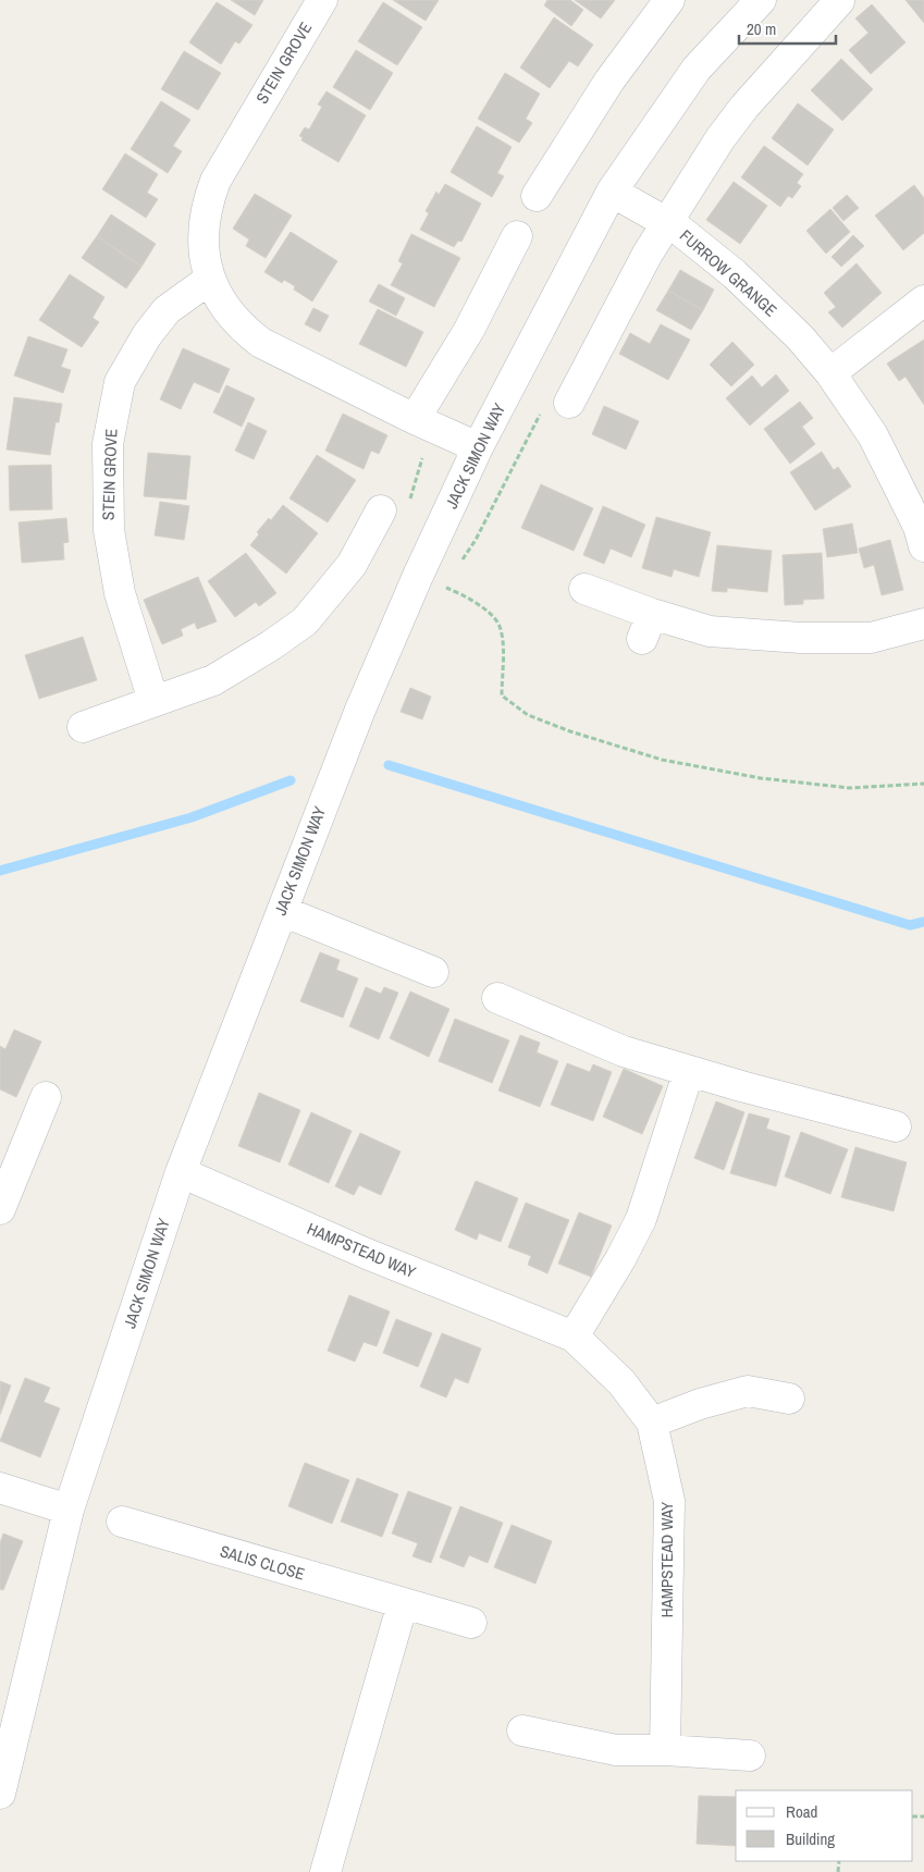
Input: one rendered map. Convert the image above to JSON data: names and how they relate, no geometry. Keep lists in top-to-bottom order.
{
  "streets": {
    "street": [
      "STEIN GROVE",
      "FURROW GRANGE",
      "JACK SIMON WAY",
      "HAMPSTEAD WAY",
      "SALIS CLOSE"
    ]
  },
  "crossings": [
    ["STEIN GROVE", "JACK SIMON WAY"],
    ["FURROW GRANGE", "JACK SIMON WAY"],
    ["JACK SIMON WAY", "HAMPSTEAD WAY"]
  ],
  "legend": ["Road", "Building"],
  "scale_bar": "20 m"
}
